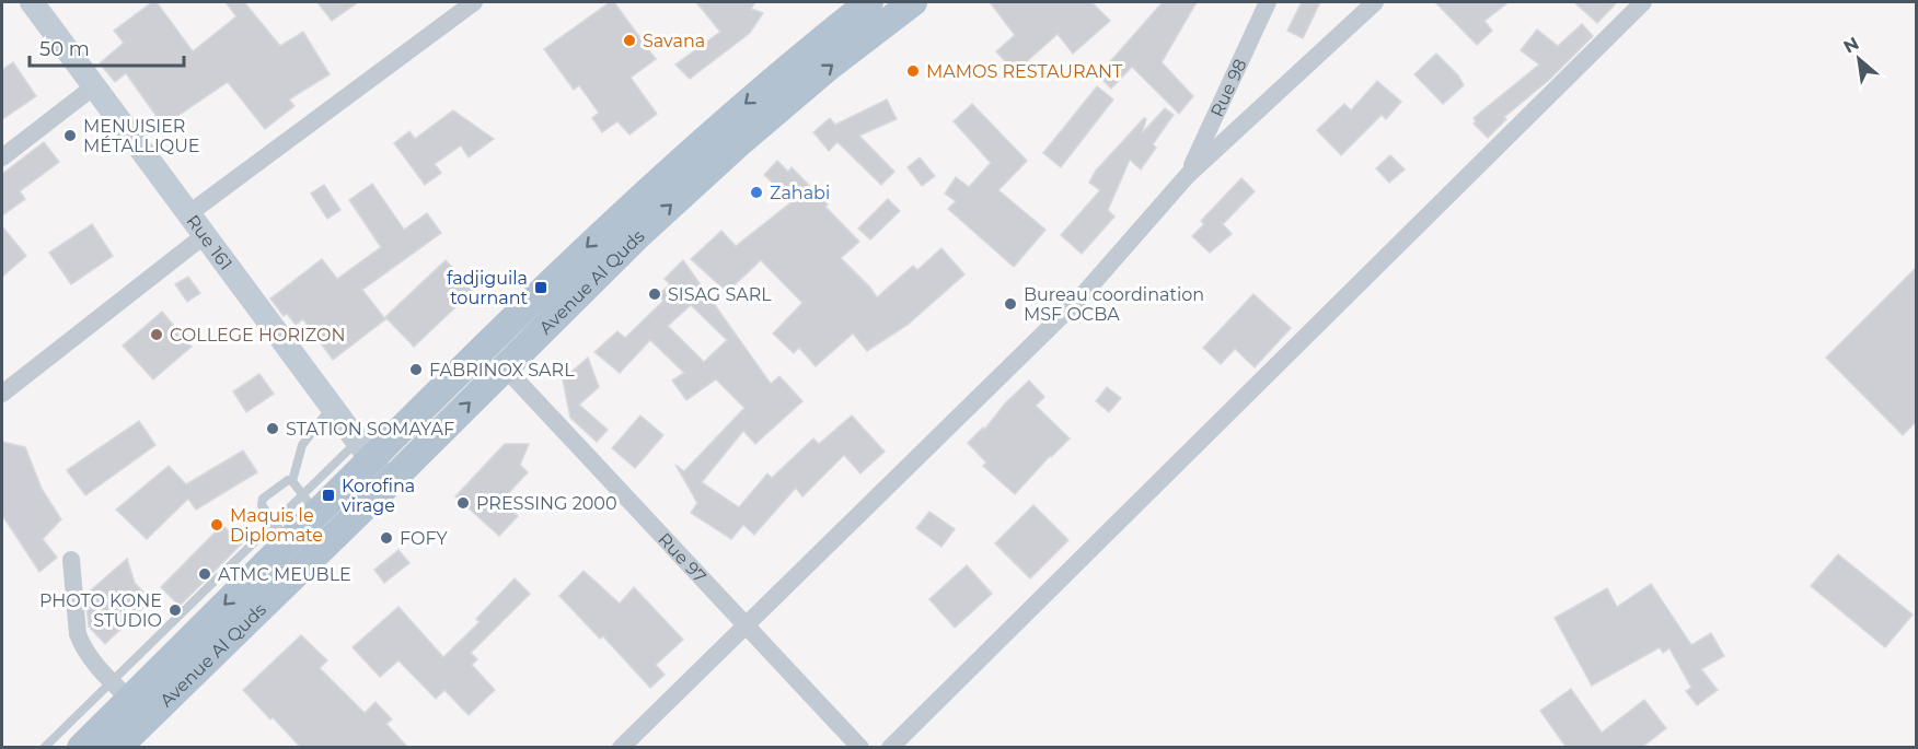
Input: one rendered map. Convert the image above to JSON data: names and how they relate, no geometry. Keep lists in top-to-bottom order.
{
  "streets": {
    "main road": ["Avenue Al Quds"],
    "street": ["Rue 98", "Rue 161", "Rue 97"]
  },
  "crossings": [
    ["Rue 161", "Avenue Al Quds"],
    ["Avenue Al Quds", "Rue 97"]
  ],
  "places": {
    "other": [
      "Savana",
      "MAMOS RESTAURANT",
      "MENUISIER MÉTALLIQUE",
      "Zahabi",
      "SISAG SARL",
      "Bureau coordination MSF OCBA",
      "COLLEGE HORIZON",
      "FABRINOX SARL",
      "STATION SOMAYAF",
      "PRESSING 2000",
      "Maquis le Diplomate",
      "FOFY",
      "ATMC MEUBLE",
      "PHOTO KONE STUDIO"
    ],
    "transit": ["fadjiguila tournant", "Korofina virage"]
  },
  "scale_bar": "50 m",
  "north": "top left"
}
